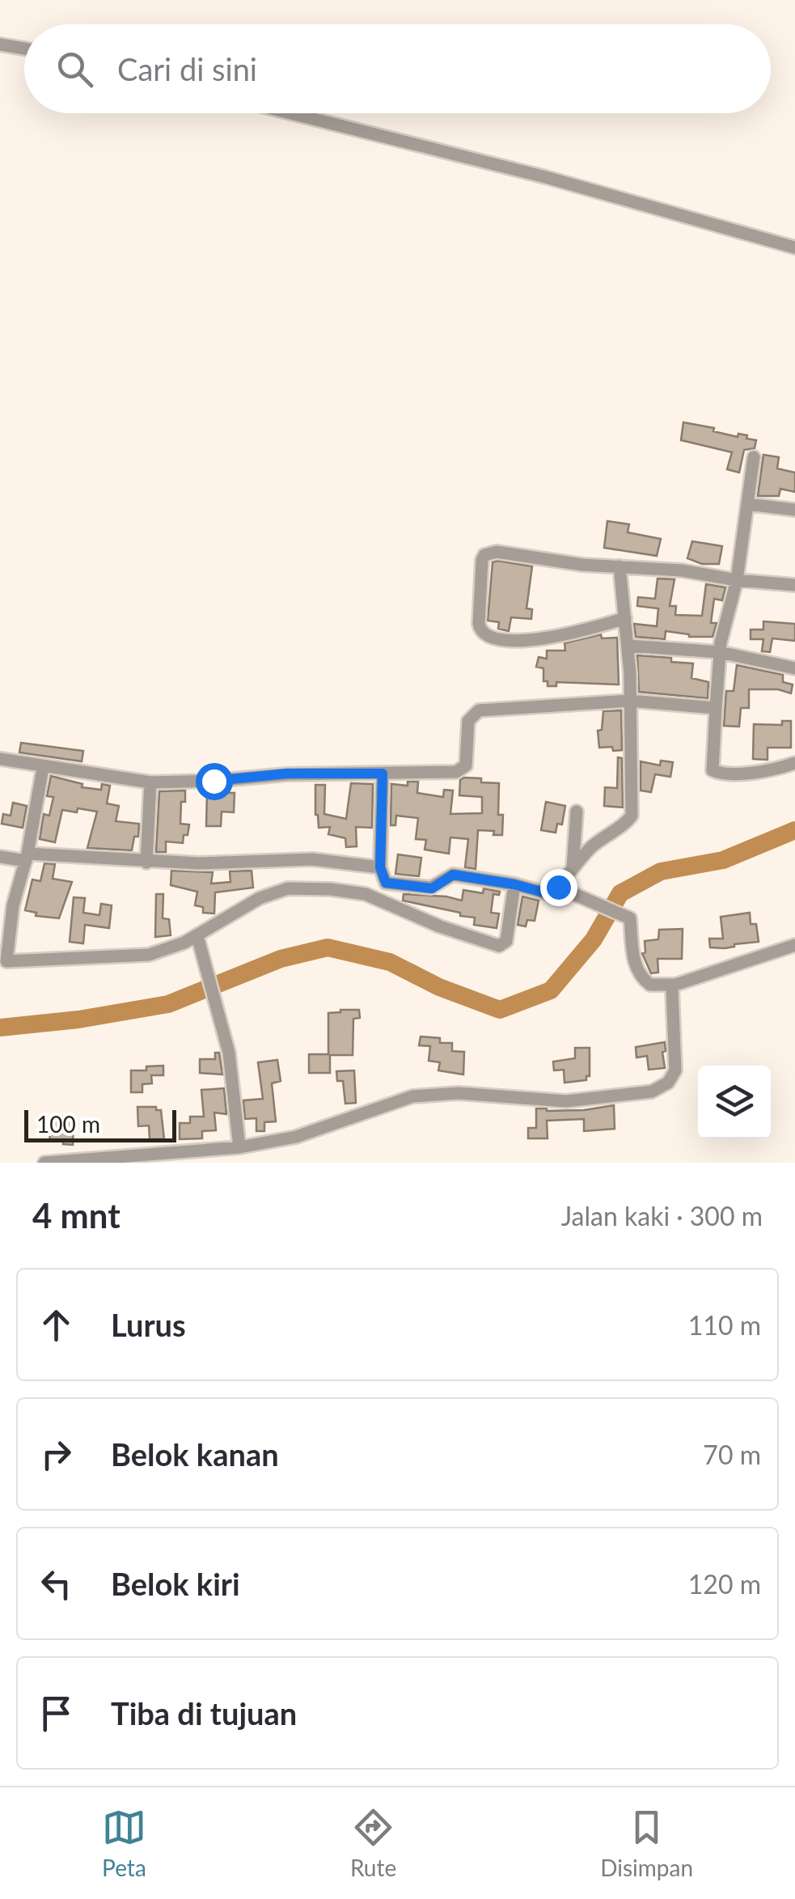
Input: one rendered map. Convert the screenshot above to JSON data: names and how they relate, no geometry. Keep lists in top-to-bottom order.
{
  "scale_bar": "100 m",
  "page": {
    "search": "Cari di sini",
    "scale": "100 m",
    "heading": ["4 mnt", "Jalan kaki · 300 m"],
    "list": [
      ["Lurus", "110 m"],
      ["Belok kanan", "70 m"],
      ["Belok kiri", "120 m"],
      "Tiba di tujuan"
    ],
    "nav": ["Peta", "Rute", "Disimpan"]
  }
}
